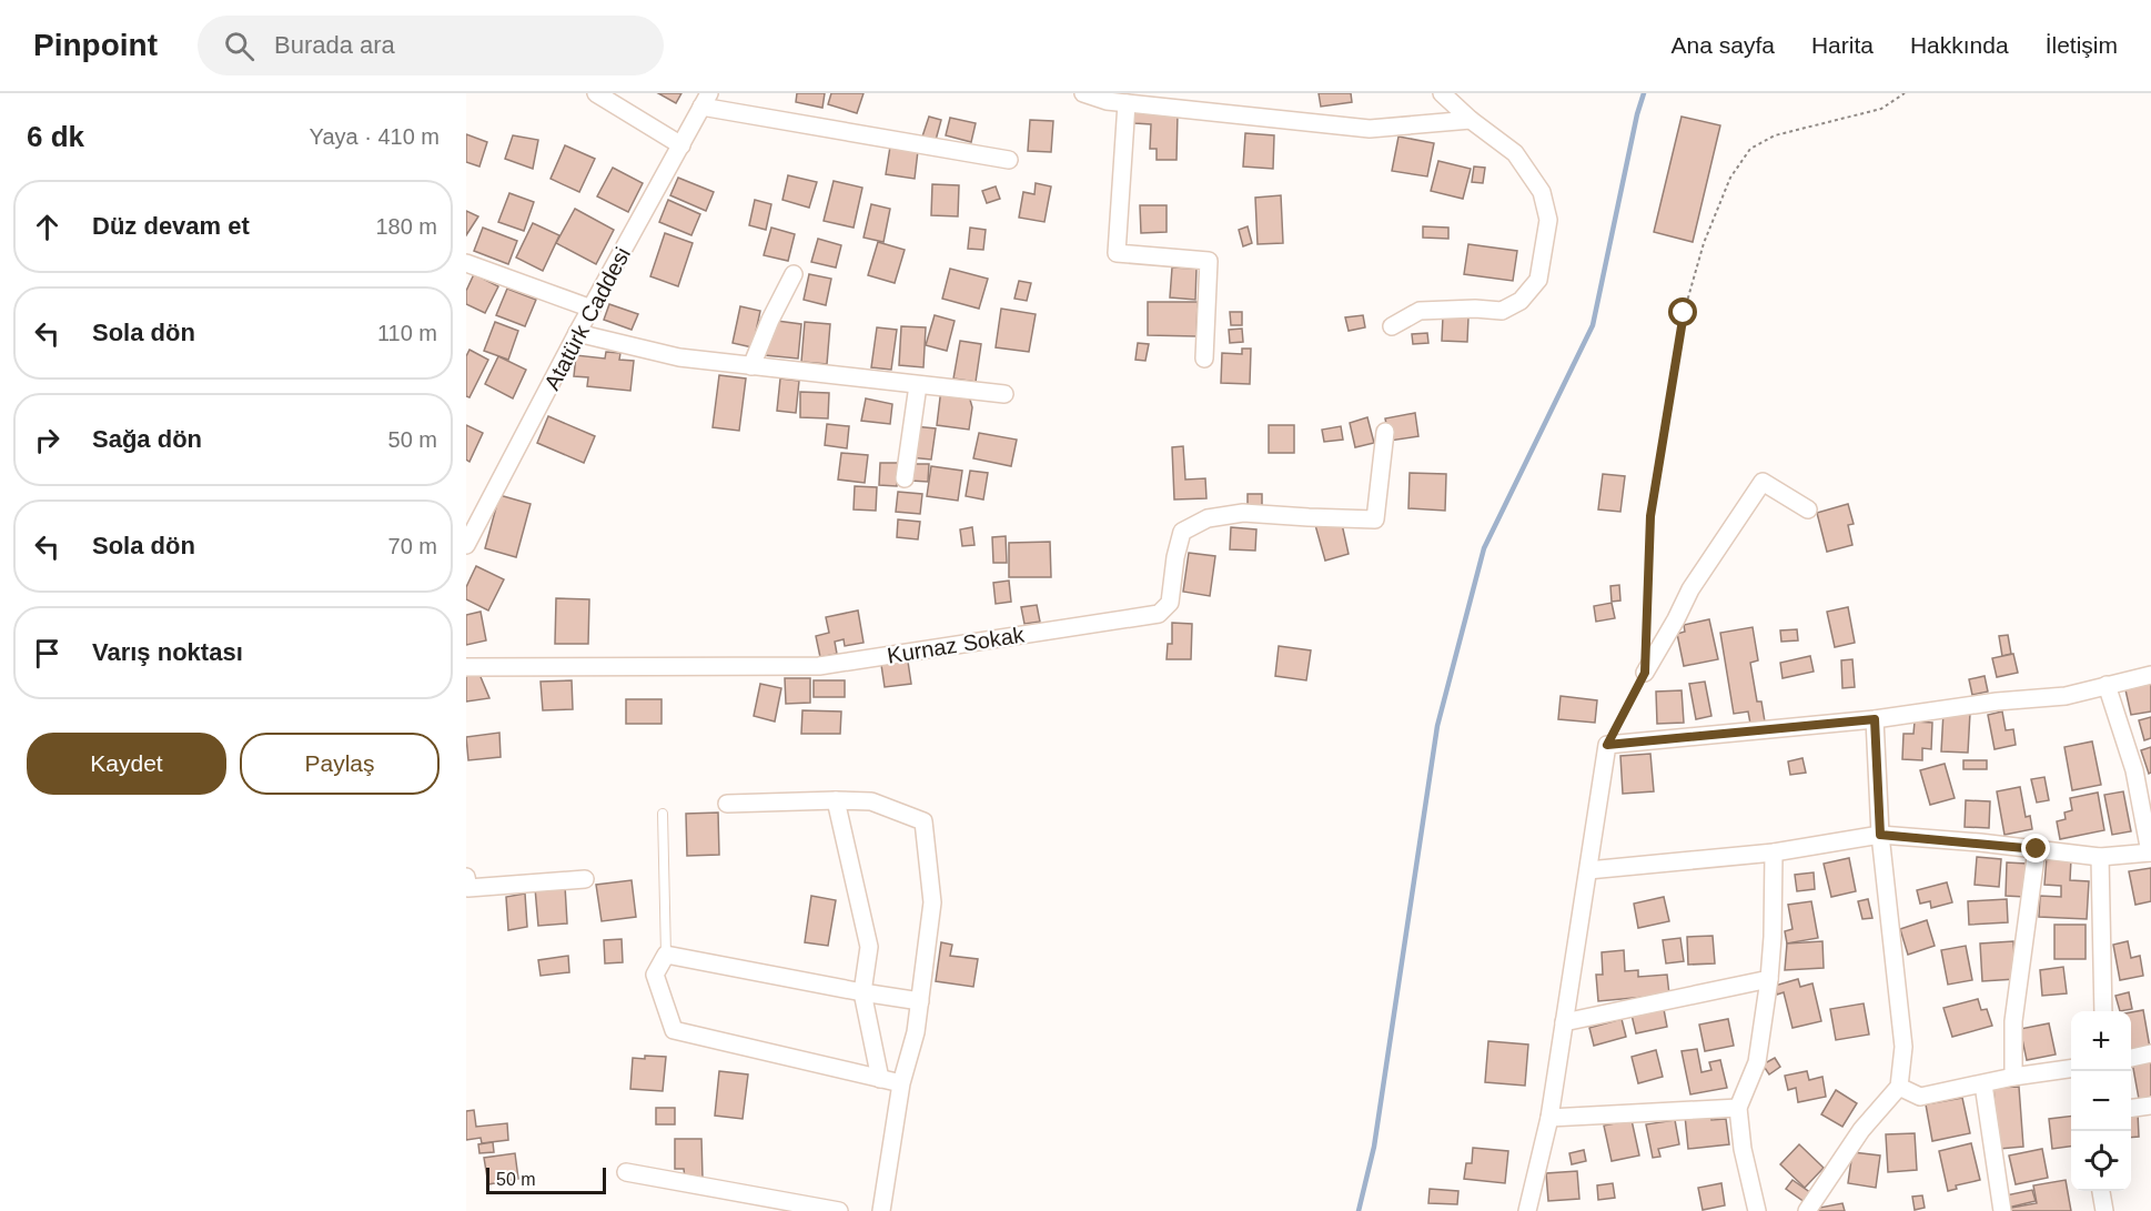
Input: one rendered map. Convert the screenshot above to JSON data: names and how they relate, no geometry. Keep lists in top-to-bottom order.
{
  "streets": {
    "street": ["Atatürk Caddesi", "Kurnaz Sokak"]
  },
  "scale_bar": "50 m",
  "page": {
    "header": "Pinpoint",
    "search": "Burada ara",
    "nav": [
      "Ana sayfa",
      "Harita",
      "Hakkında",
      "İletişim"
    ],
    "heading": ["6 dk", "Yaya · 410 m"],
    "list": [
      ["Düz devam et", "180 m"],
      ["Sola dön", "110 m"],
      ["Sağa dön", "50 m"],
      ["Sola dön", "70 m"],
      "Varış noktası"
    ],
    "buttons": ["Kaydet", "Paylaş"],
    "map_buttons": ["+", "−"],
    "scale": "50 m"
  }
}
